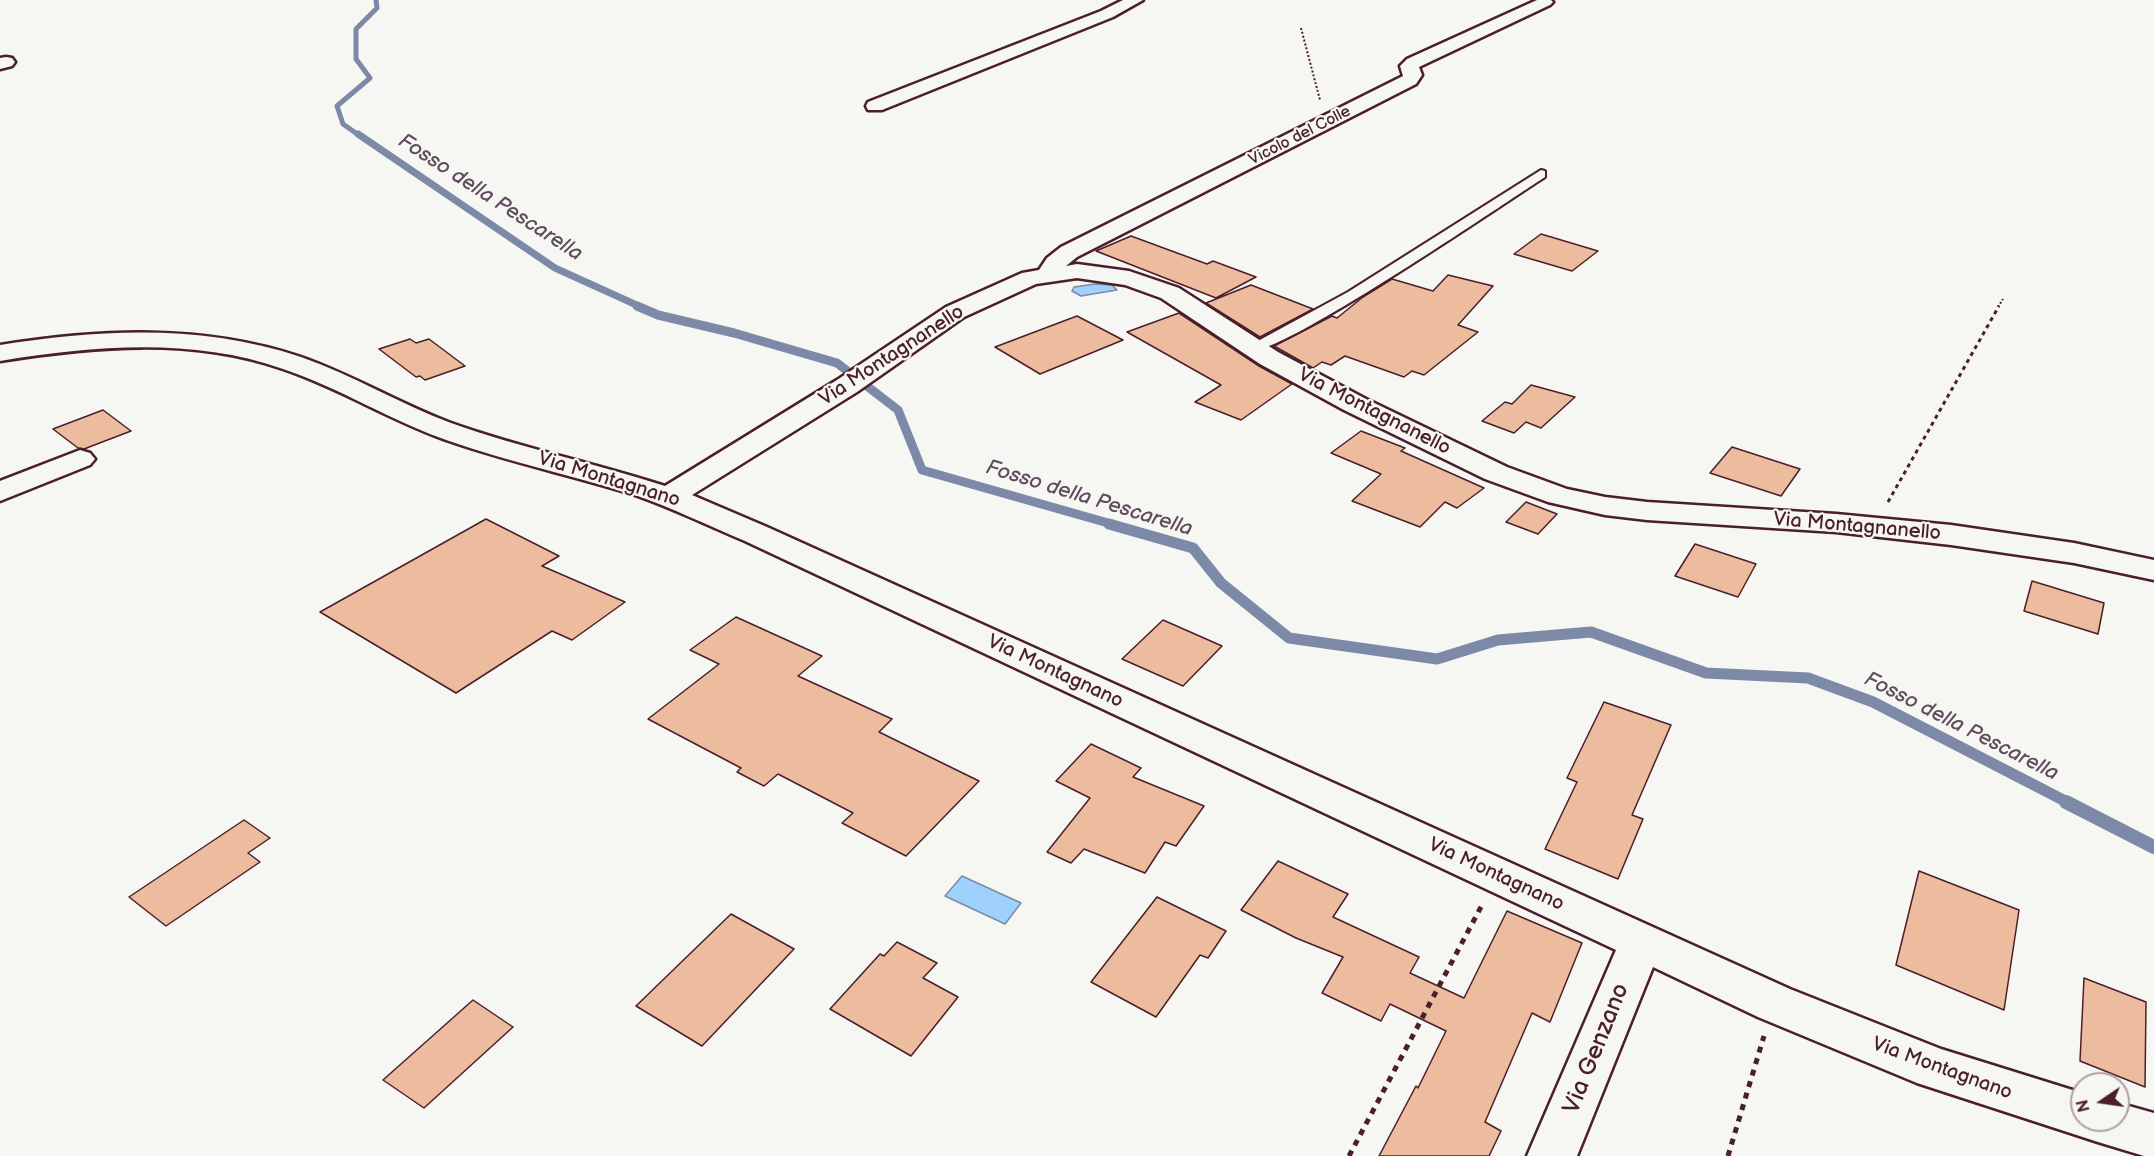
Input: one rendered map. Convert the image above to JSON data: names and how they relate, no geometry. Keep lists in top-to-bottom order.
{
  "streets": {
    "street": [
      "Vicolo del Colle",
      "Via Montagnanello",
      "Via Montagnano",
      "Via Genzano"
    ]
  },
  "crossings": [
    ["Vicolo del Colle", "Via Montagnanello"],
    ["Via Montagnanello", "Via Montagnano"],
    ["Via Montagnano", "Via Genzano"]
  ],
  "water": ["Fosso della Pescarella"],
  "north": "left"
}
